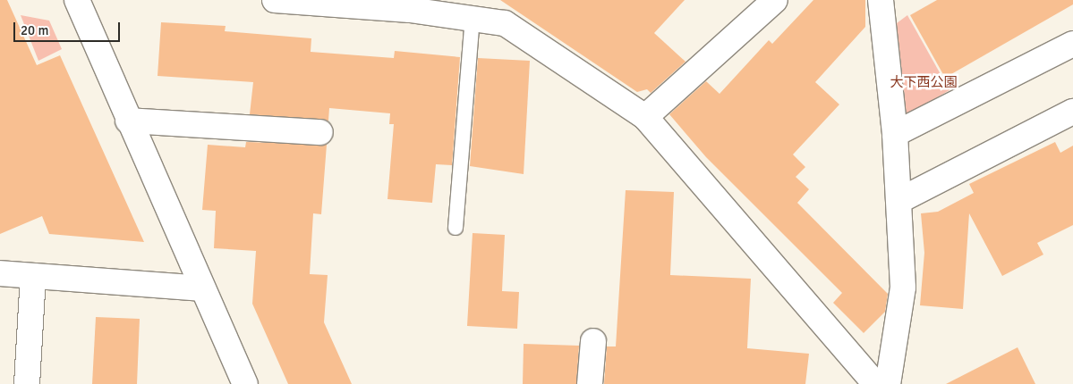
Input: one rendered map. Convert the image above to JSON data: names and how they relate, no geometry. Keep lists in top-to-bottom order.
{
  "parks": ["大下西公園"],
  "scale_bar": "20 m"
}
